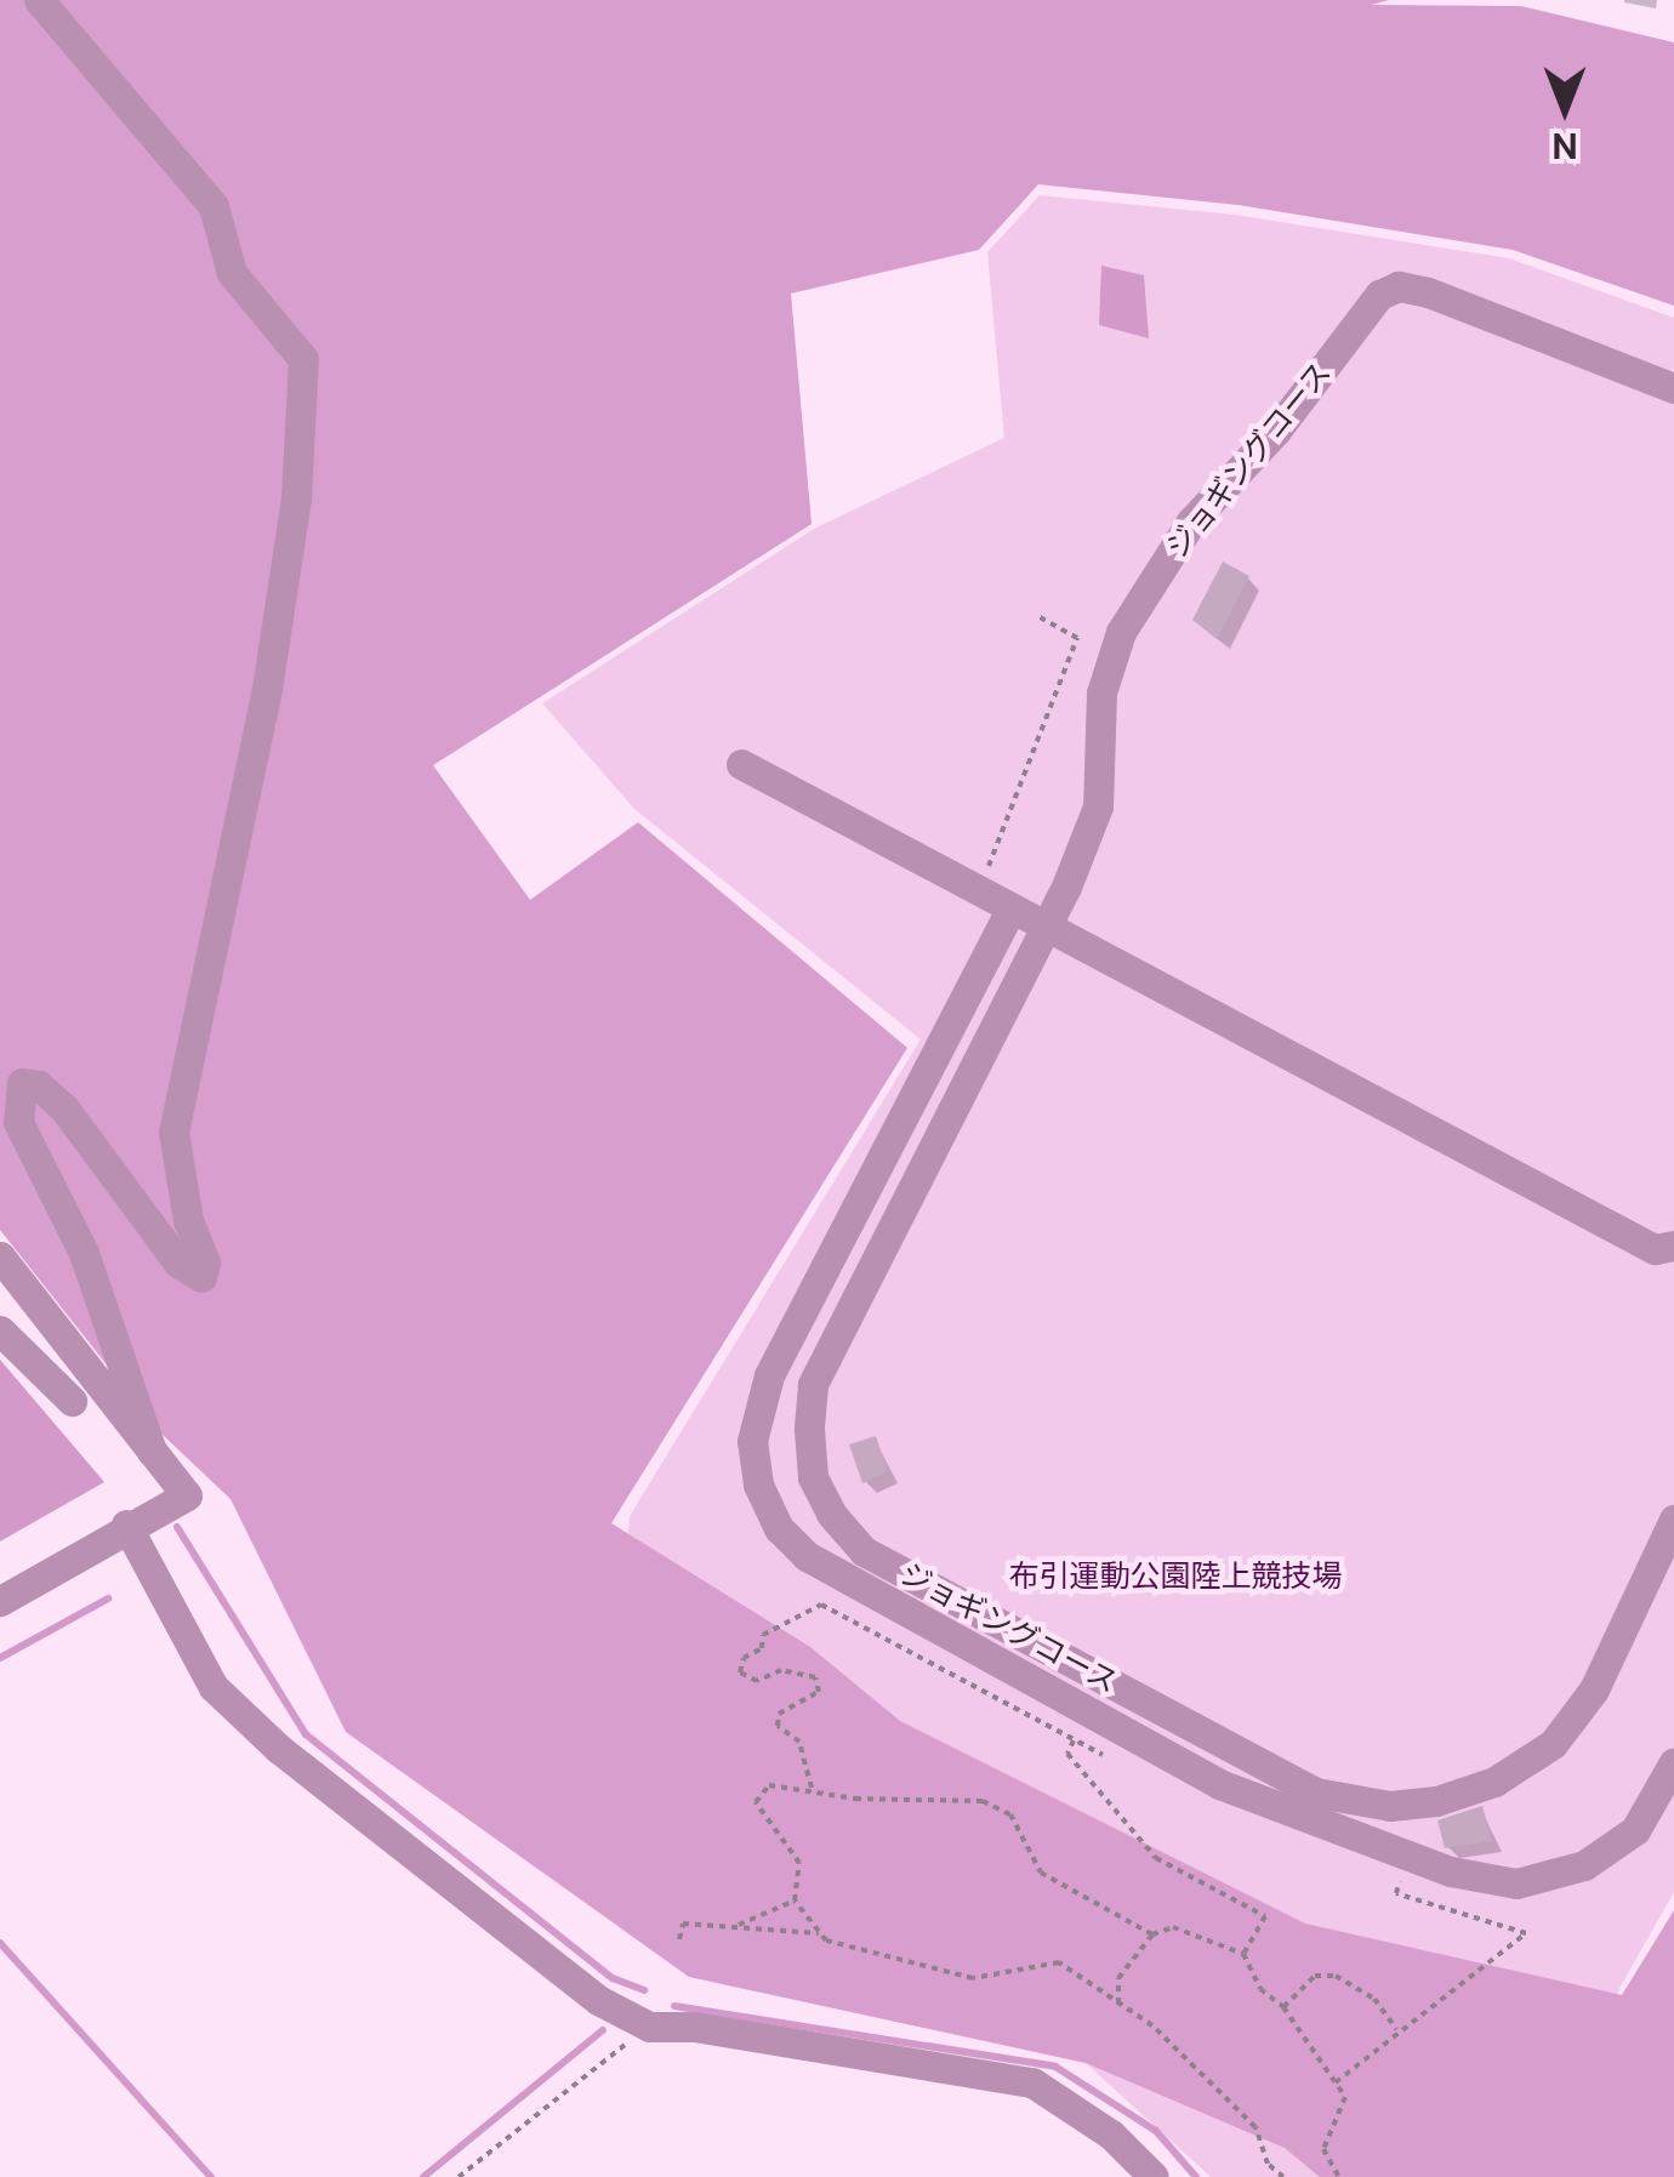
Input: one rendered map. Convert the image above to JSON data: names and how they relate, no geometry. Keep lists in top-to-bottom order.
{
  "streets": {
    "street": ["ジョギングコース"]
  },
  "parks": ["布引運動公園陸上競技場"],
  "north": "bottom"
}
